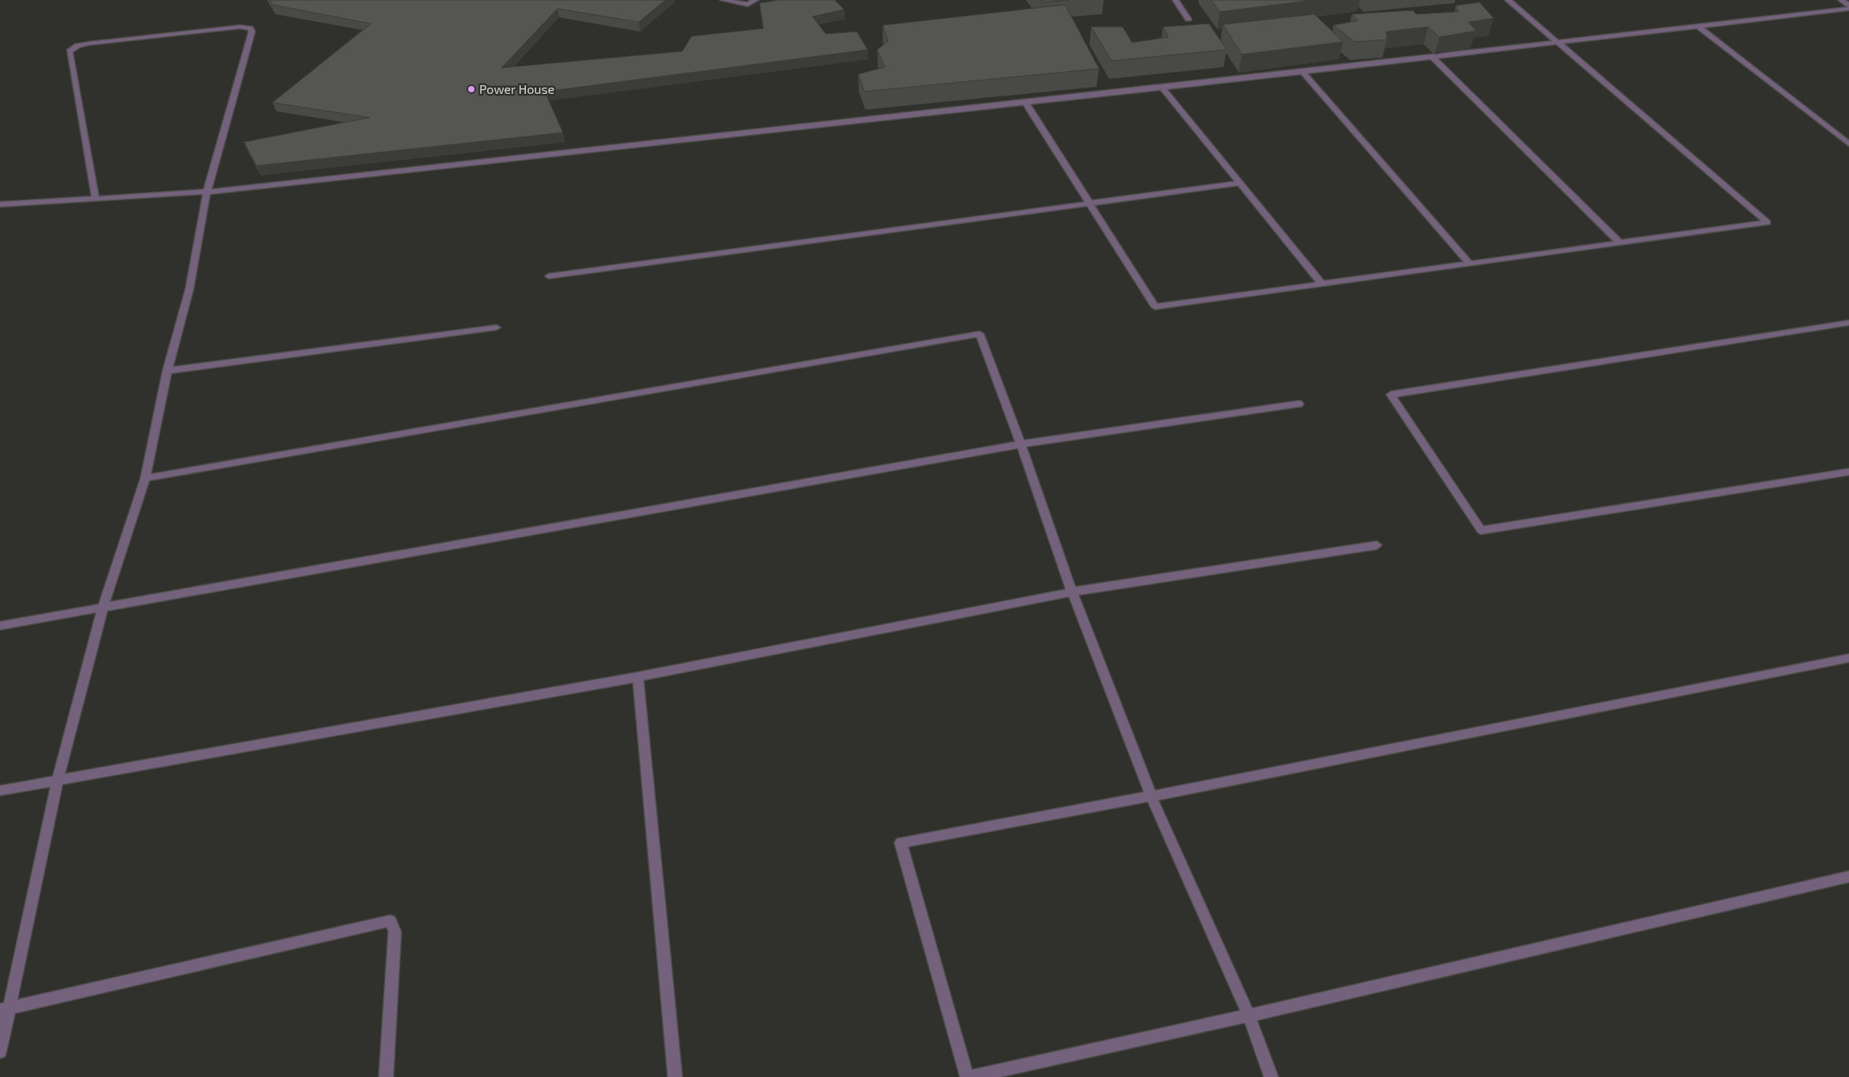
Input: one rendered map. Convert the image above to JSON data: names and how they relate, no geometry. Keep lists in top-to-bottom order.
{
  "places": ["Power House"]
}
